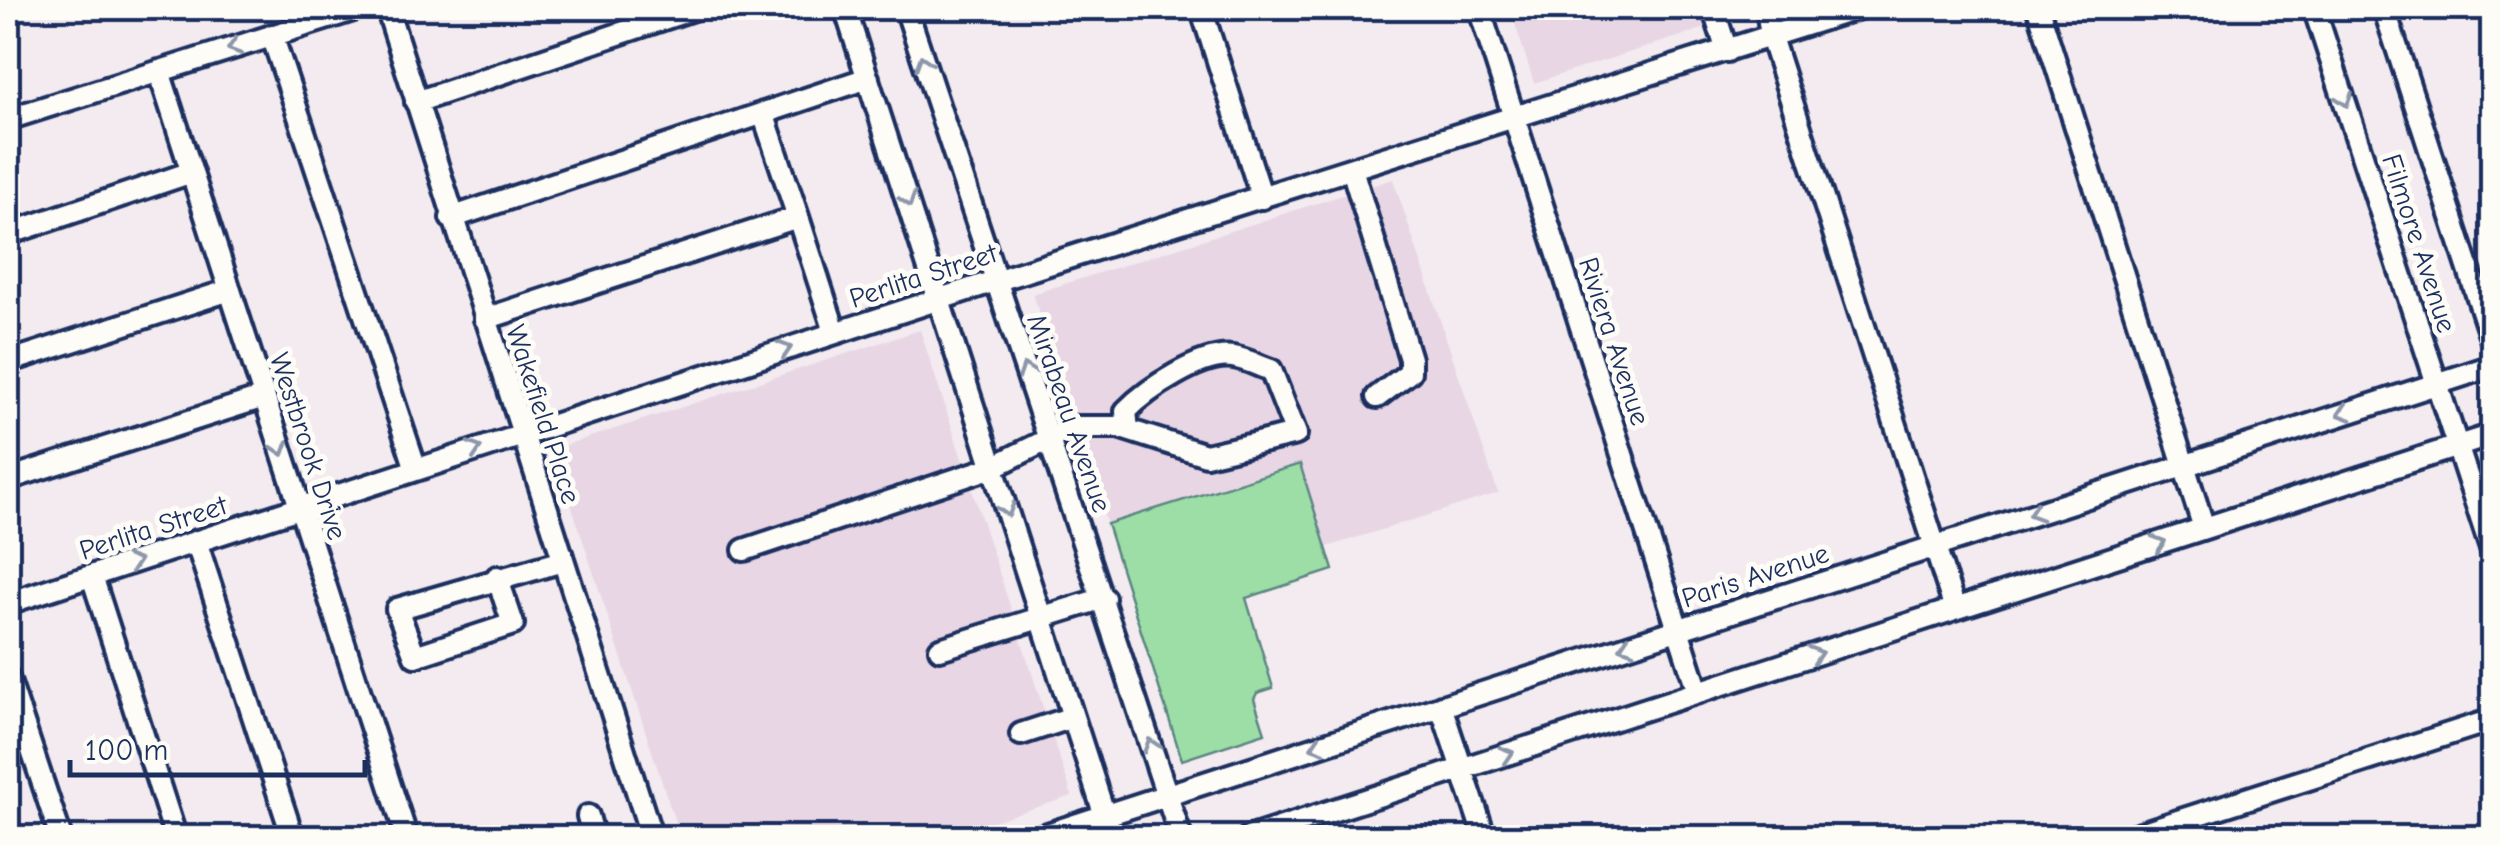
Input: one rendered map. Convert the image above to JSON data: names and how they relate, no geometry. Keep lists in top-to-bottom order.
{
  "streets": {
    "street": [
      "Filmore Avenue",
      "Perlita Street",
      "Riviera Avenue",
      "Mirabeau Avenue",
      "Wakefield Place",
      "Westbrook Drive",
      "Paris Avenue"
    ]
  },
  "crossings": [
    ["Filmore Avenue", "Paris Avenue"],
    ["Perlita Street", "Riviera Avenue"],
    ["Perlita Street", "Mirabeau Avenue"],
    ["Perlita Street", "Wakefield Place"],
    ["Perlita Street", "Westbrook Drive"],
    ["Riviera Avenue", "Paris Avenue"],
    ["Mirabeau Avenue", "Paris Avenue"]
  ],
  "scale_bar": "100 m"
}
